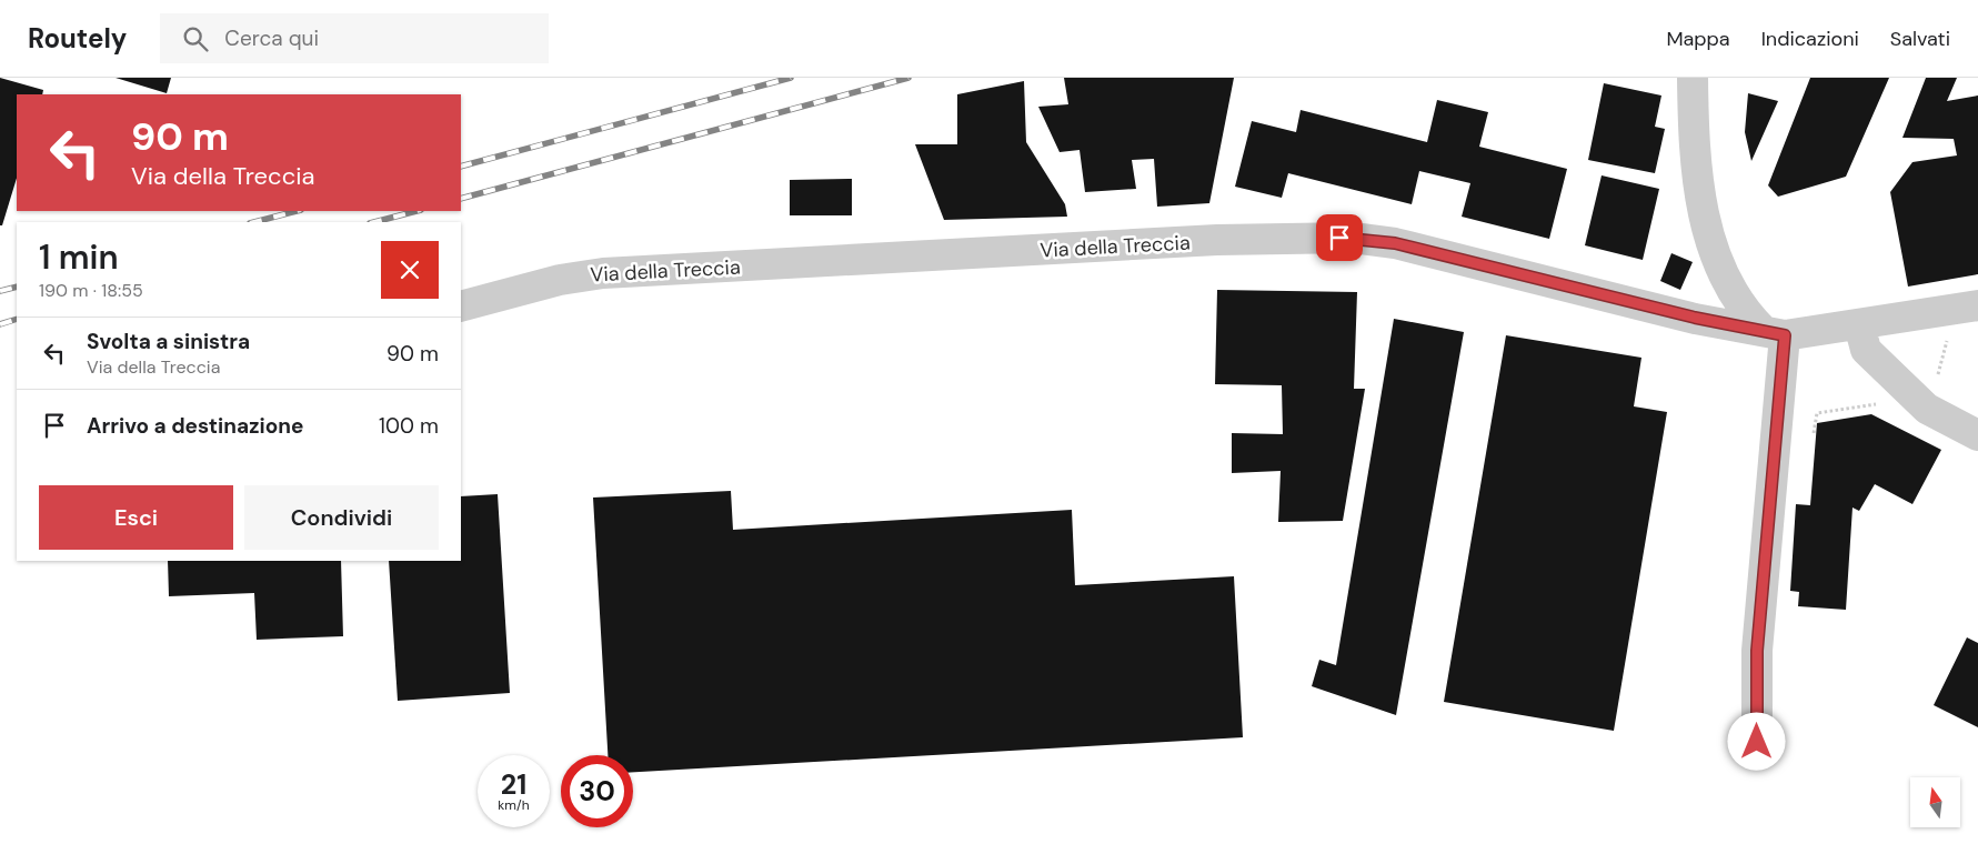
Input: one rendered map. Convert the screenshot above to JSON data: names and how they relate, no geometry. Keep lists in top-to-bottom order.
{
  "streets": {
    "street": ["Via della Treccia"]
  },
  "north": "top",
  "page": {
    "header": "Routely",
    "search": "Cerca qui",
    "nav": ["Mappa", "Indicazioni", "Salvati"],
    "turn": ["90 m", "Via della Treccia"],
    "heading": ["1 min", "190 m · 18:55"],
    "list": [
      {
        "name": "Svolta a sinistra",
        "note": "Via della Treccia",
        "value": "90 m"
      },
      {
        "name": "Arrivo a destinazione",
        "value": "100 m"
      }
    ],
    "buttons": ["Esci", "Condividi"],
    "speed": "21 km/h",
    "limit": "30"
  }
}
